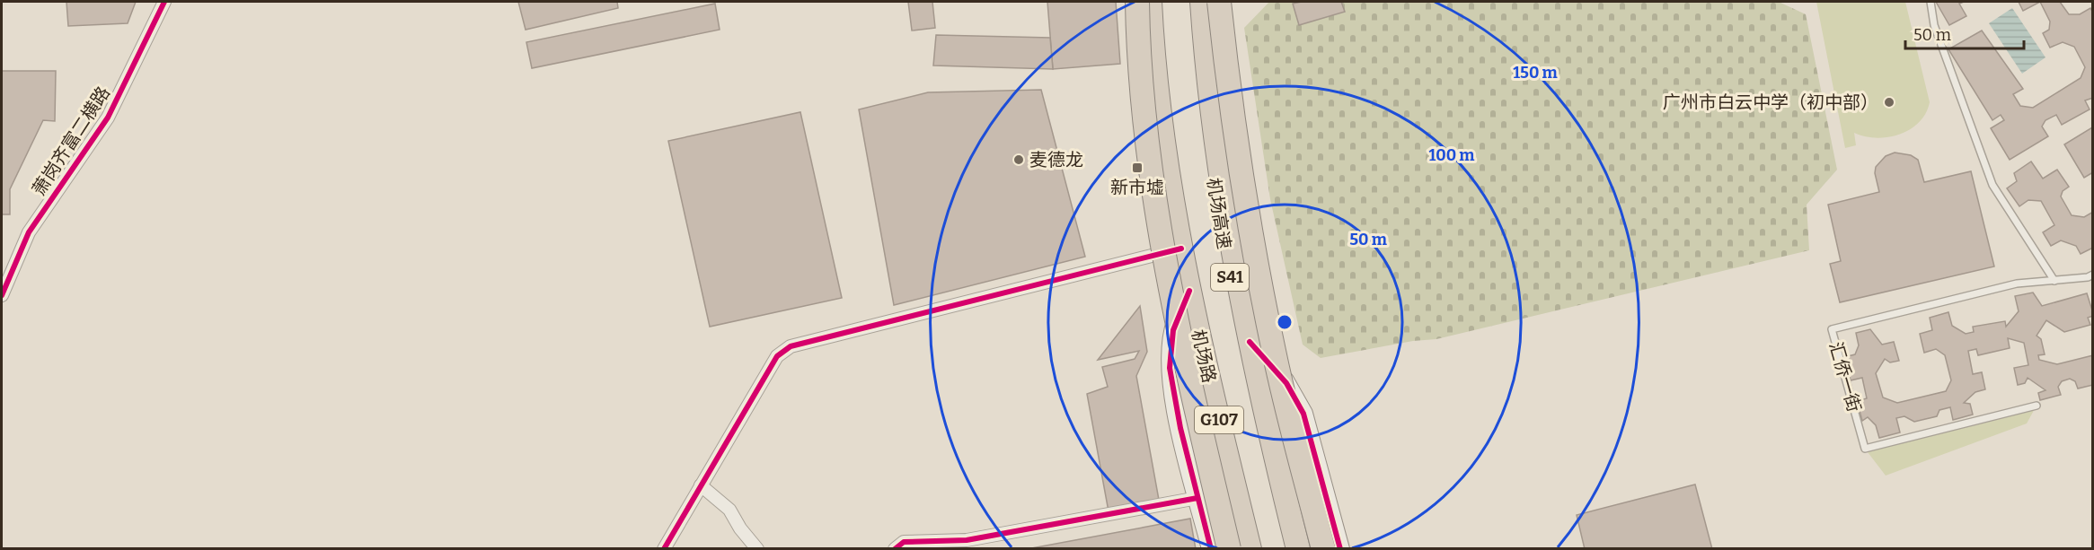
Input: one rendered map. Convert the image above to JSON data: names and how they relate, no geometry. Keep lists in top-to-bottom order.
{
  "streets": {
    "highway": [
      "机场高速",
      "S41",
      "机场路",
      "G107"
    ],
    "street": ["萧岗齐富二横路"],
    "lane": ["汇侨一街"]
  },
  "places": {
    "other": ["广州市白云中学（初中部）", "麦德龙"],
    "transit": ["新市墟"]
  },
  "scale_bar": "50 m",
  "rings": ["150 m", "100 m", "50 m"]
}
